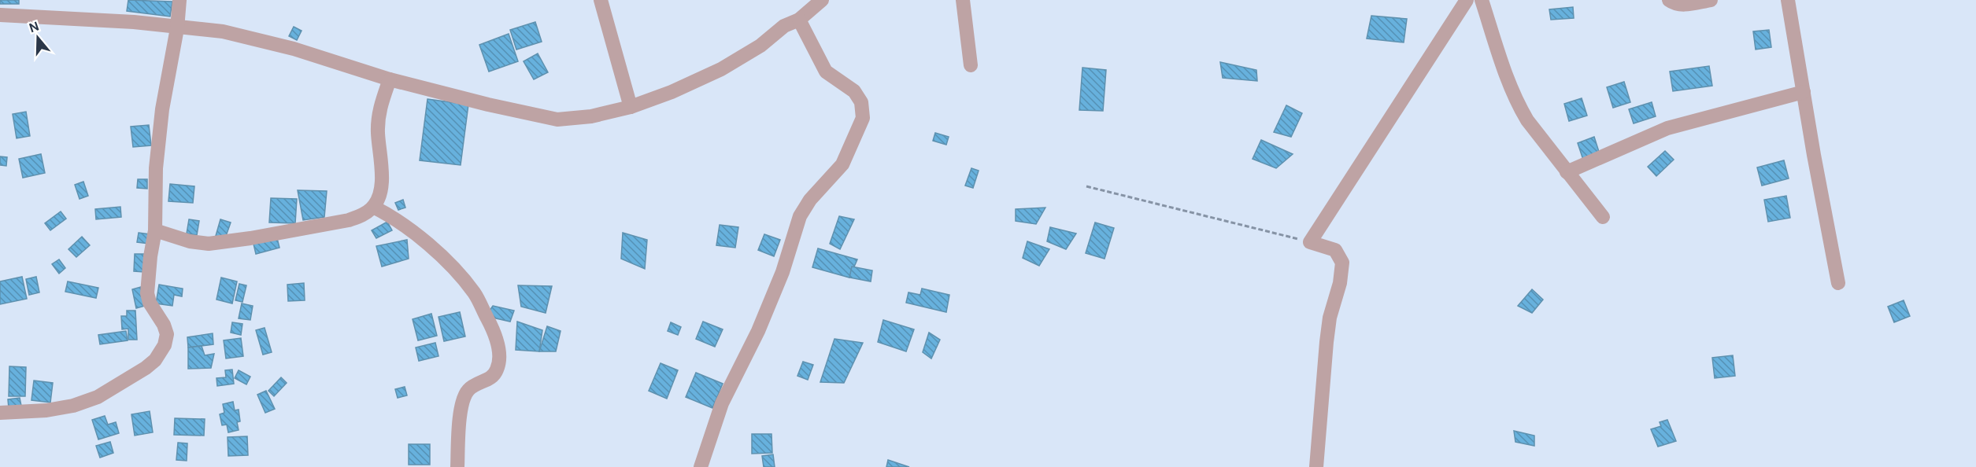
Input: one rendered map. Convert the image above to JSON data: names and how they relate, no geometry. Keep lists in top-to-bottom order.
{
  "north": "top"
}
